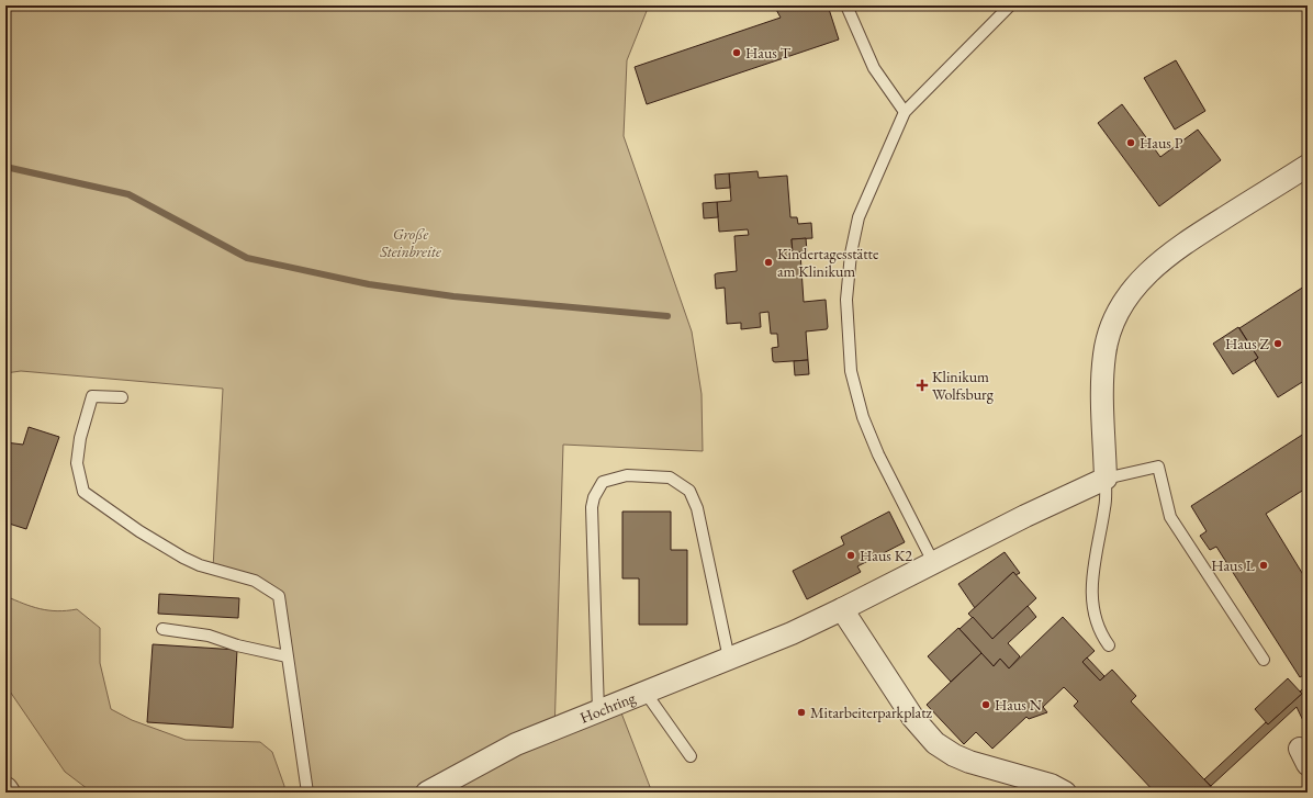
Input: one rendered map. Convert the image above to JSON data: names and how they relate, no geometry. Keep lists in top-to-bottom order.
{
  "streets": {
    "street": ["Hochring"]
  },
  "parks": ["Große Steinbreite"],
  "places": {
    "other": [
      "Haus T",
      "Haus P",
      "Kindertagesstätte am Klinikum",
      "Haus Z",
      "Haus K2",
      "Haus L",
      "Haus N",
      "Mitarbeiterparkplatz"
    ],
    "health": ["Klinikum Wolfsburg"]
  }
}
